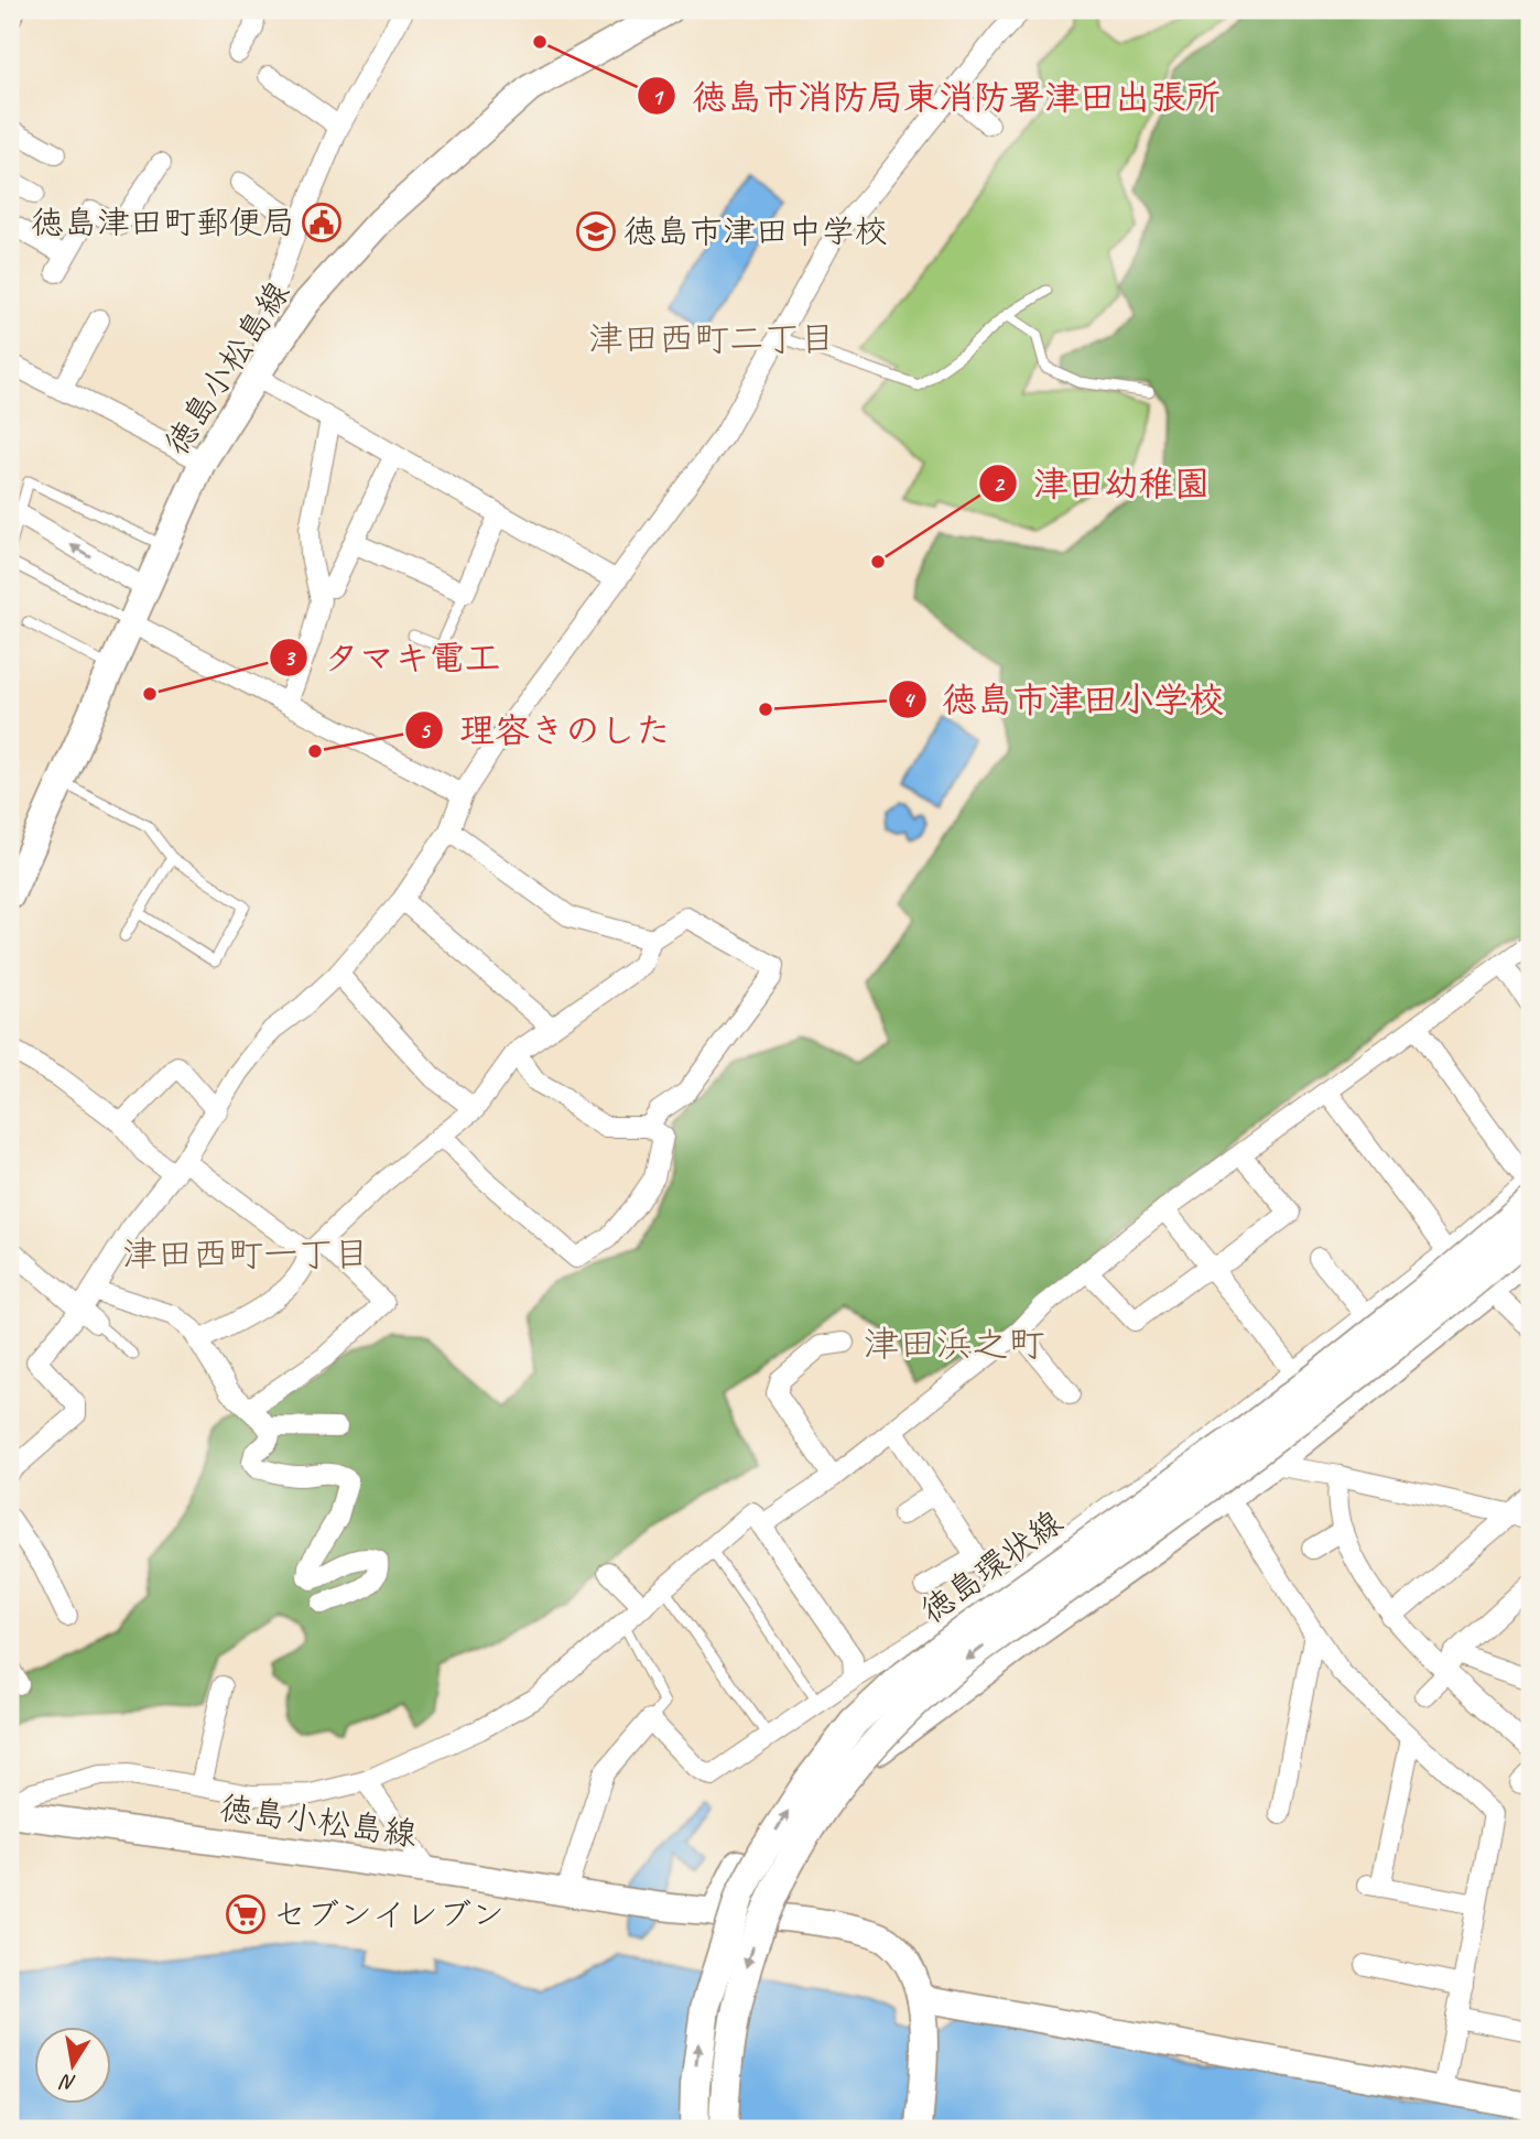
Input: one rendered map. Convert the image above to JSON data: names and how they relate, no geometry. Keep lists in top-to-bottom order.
{
  "streets": {
    "main road": ["徳島小松島線", "徳島環状線"]
  },
  "districts": ["津田西町二丁目", "津田西町一丁目", "津田浜之町"],
  "places": {
    "other": [
      "徳島市消防局東消防署津田出張所",
      "津田幼稚園",
      "タマキ電工",
      "徳島市津田小学校",
      "理容きのした"
    ],
    "public building": ["徳島津田町郵便局"],
    "school or university": ["徳島市津田中学校"],
    "supermarket": ["セブンイレブン"]
  },
  "north": "bottom"
}
